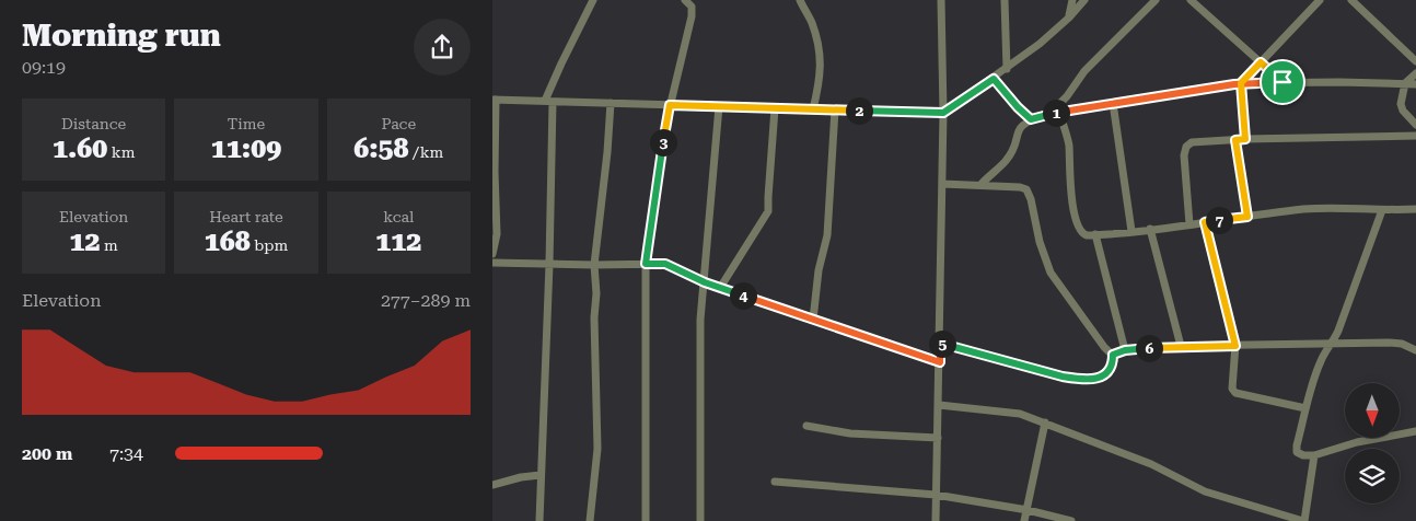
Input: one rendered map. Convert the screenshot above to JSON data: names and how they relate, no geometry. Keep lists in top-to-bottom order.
{
  "north": "bottom",
  "page": {
    "heading": ["Morning run", "09:19"],
    "stats": [
      ["Distance", "1.60 km"],
      ["Time", "11:09"],
      ["Pace", "6:58 /km"],
      ["Elevation", "12 m"],
      ["Heart rate", "168 bpm"],
      ["kcal", "112"]
    ],
    "pins": [
      "2",
      "1",
      "3",
      "7",
      "4",
      "5",
      "6"
    ],
    "chart": ["Elevation", "277–289 m"],
    "list": [
      {
        "name": "200 m",
        "note": "7:34"
      }
    ]
  }
}
